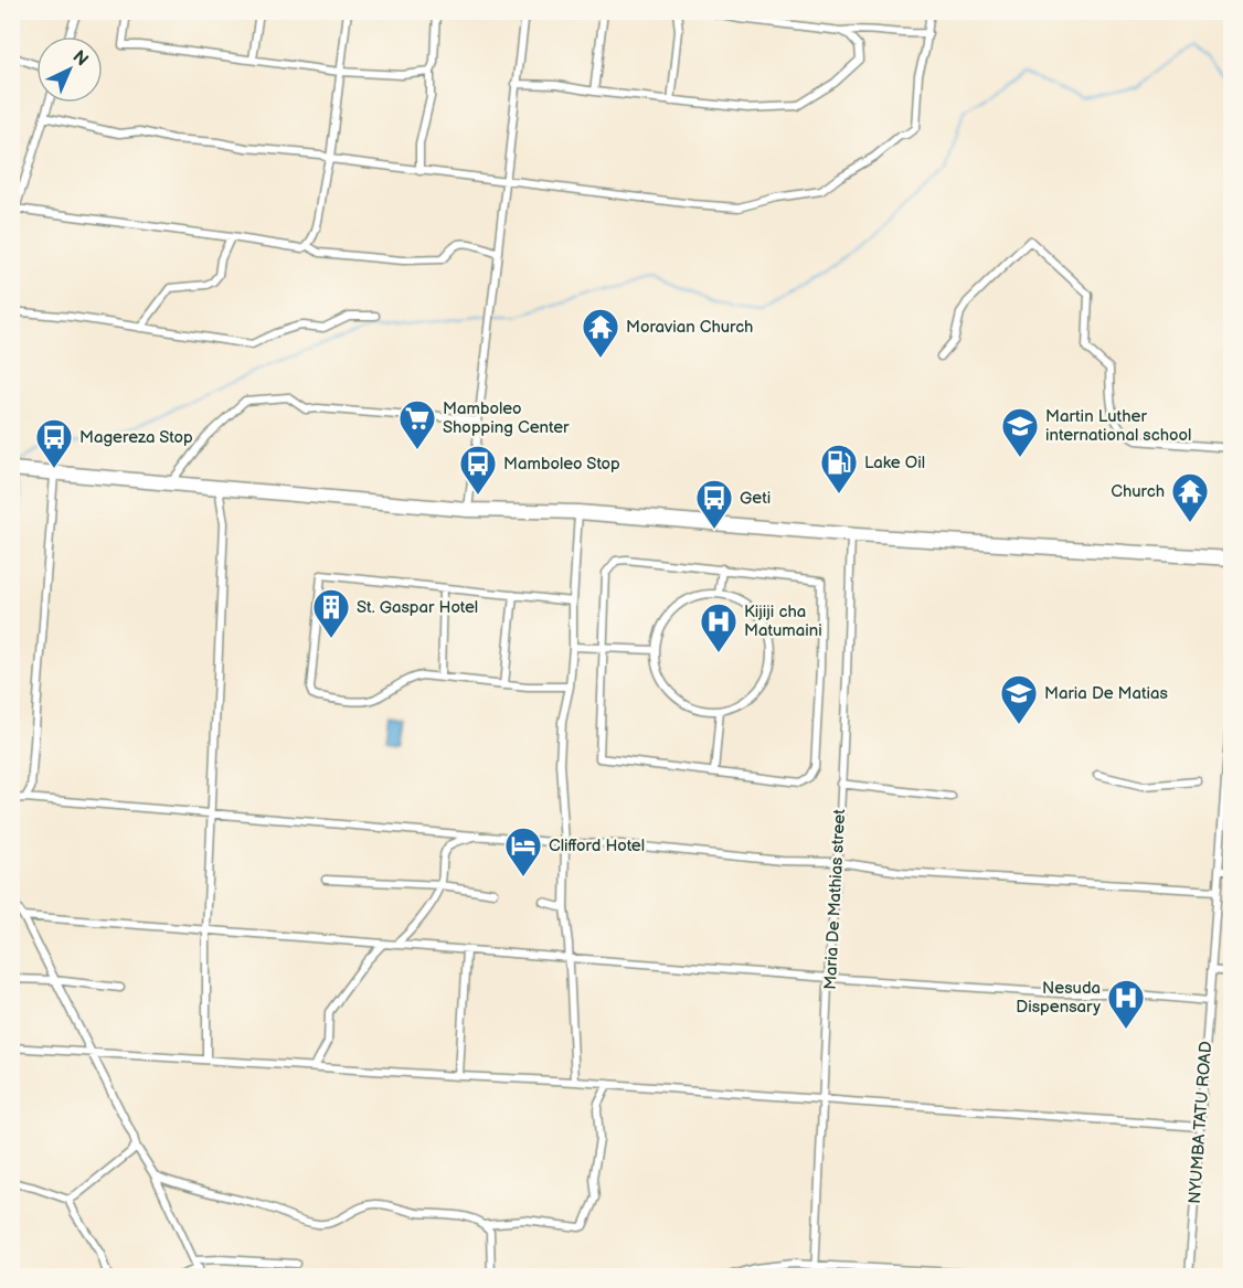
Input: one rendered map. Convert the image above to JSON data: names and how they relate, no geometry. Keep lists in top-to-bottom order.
{
  "streets": {
    "street": ["Maria De Mathias street", "NYUMBA TATU ROAD"]
  },
  "places": {
    "temple": ["Moravian Church", "Church"],
    "supermarket": ["Mamboleo Shopping Center"],
    "school or university": ["Martin Luther international school", "Maria De Matias"],
    "bus stop": ["Magereza Stop", "Mamboleo Stop", "Geti"],
    "fuel station": ["Lake Oil"],
    "building": ["St. Gaspar Hotel"],
    "hospital": ["Kijiji cha Matumaini", "Nesuda Dispensary"],
    "hotel": ["Clifford Hotel"]
  },
  "north": "top right"
}
